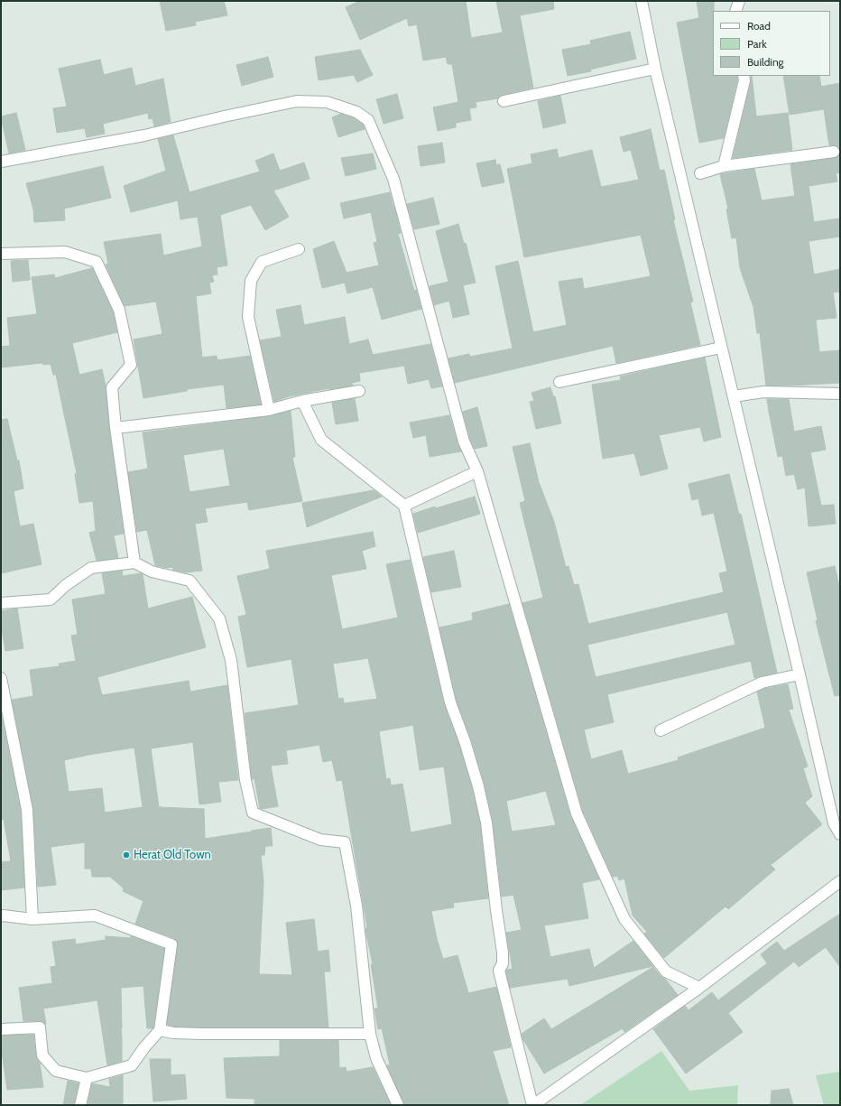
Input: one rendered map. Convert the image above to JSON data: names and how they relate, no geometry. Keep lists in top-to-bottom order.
{
  "places": ["Herat Old Town"],
  "legend": ["Road", "Park", "Building"]
}
